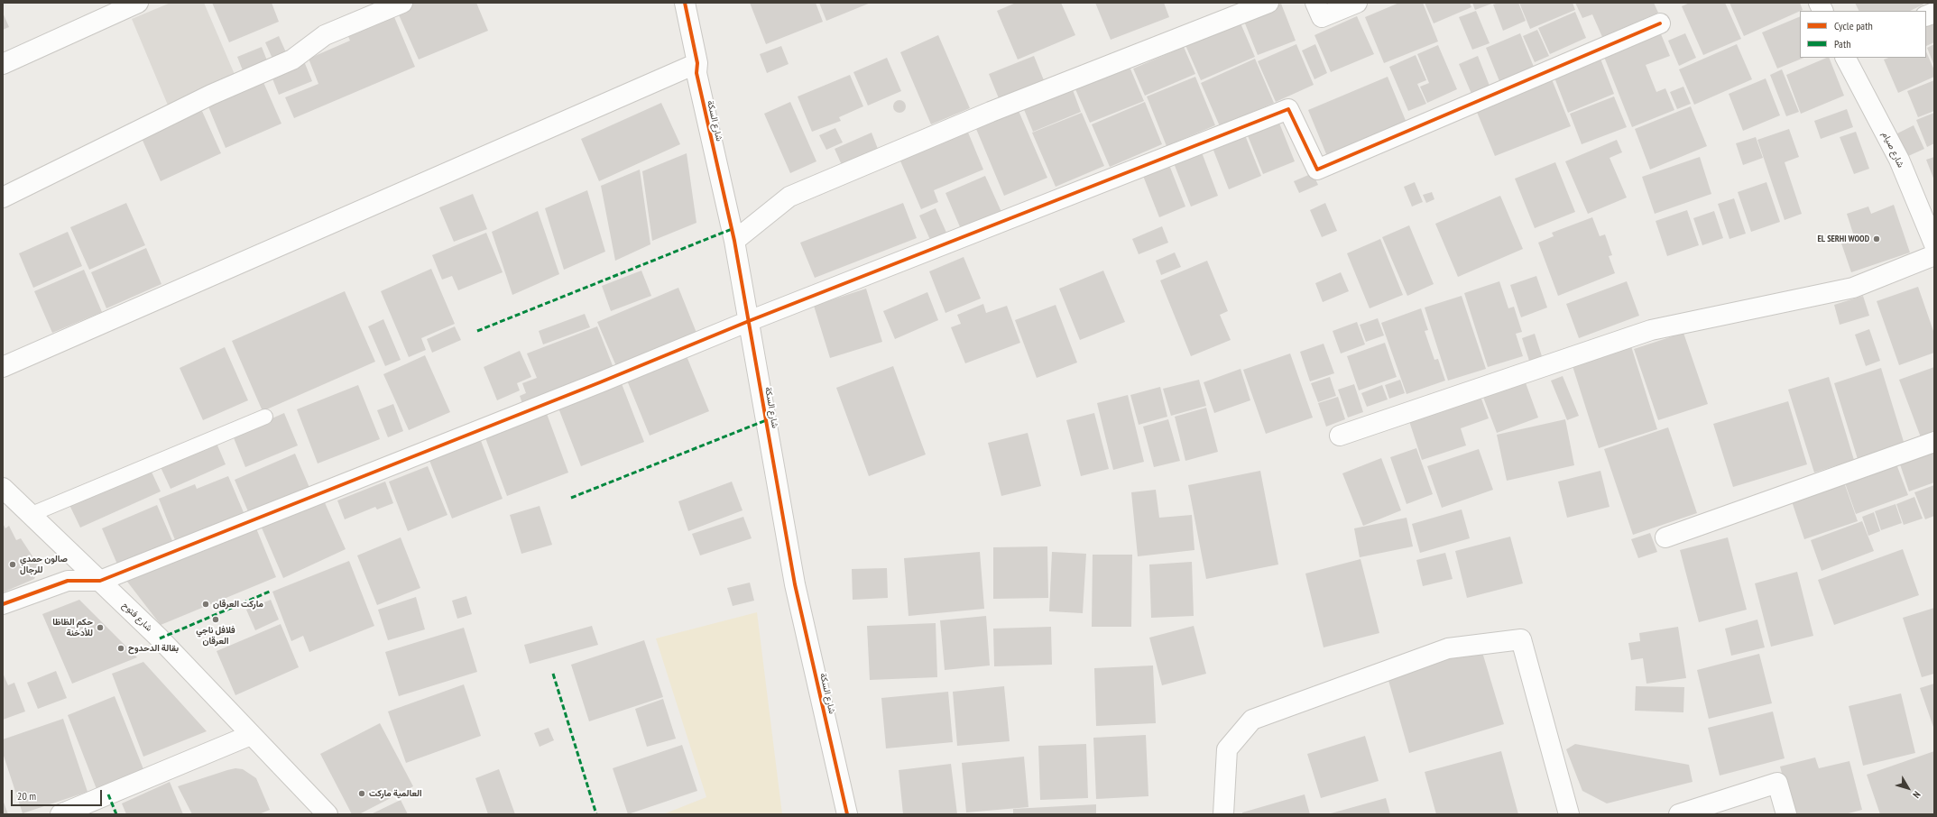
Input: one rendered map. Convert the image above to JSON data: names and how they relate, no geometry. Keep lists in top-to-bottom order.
{
  "streets": {
    "street": ["شارع السكة", "شارع صيام", "شارع فتوح"]
  },
  "places": [
    "EL SERHI WOOD",
    "صالون حمدي للرجال",
    "ماركت العرقان",
    "فلافل ناجي العرقان",
    "حكم الظاظا للأدخنة",
    "بقالة الدحدوح",
    "العالمية ماركت"
  ],
  "legend": ["Cycle path", "Path"],
  "scale_bar": "20 m",
  "north": "bottom right"
}
